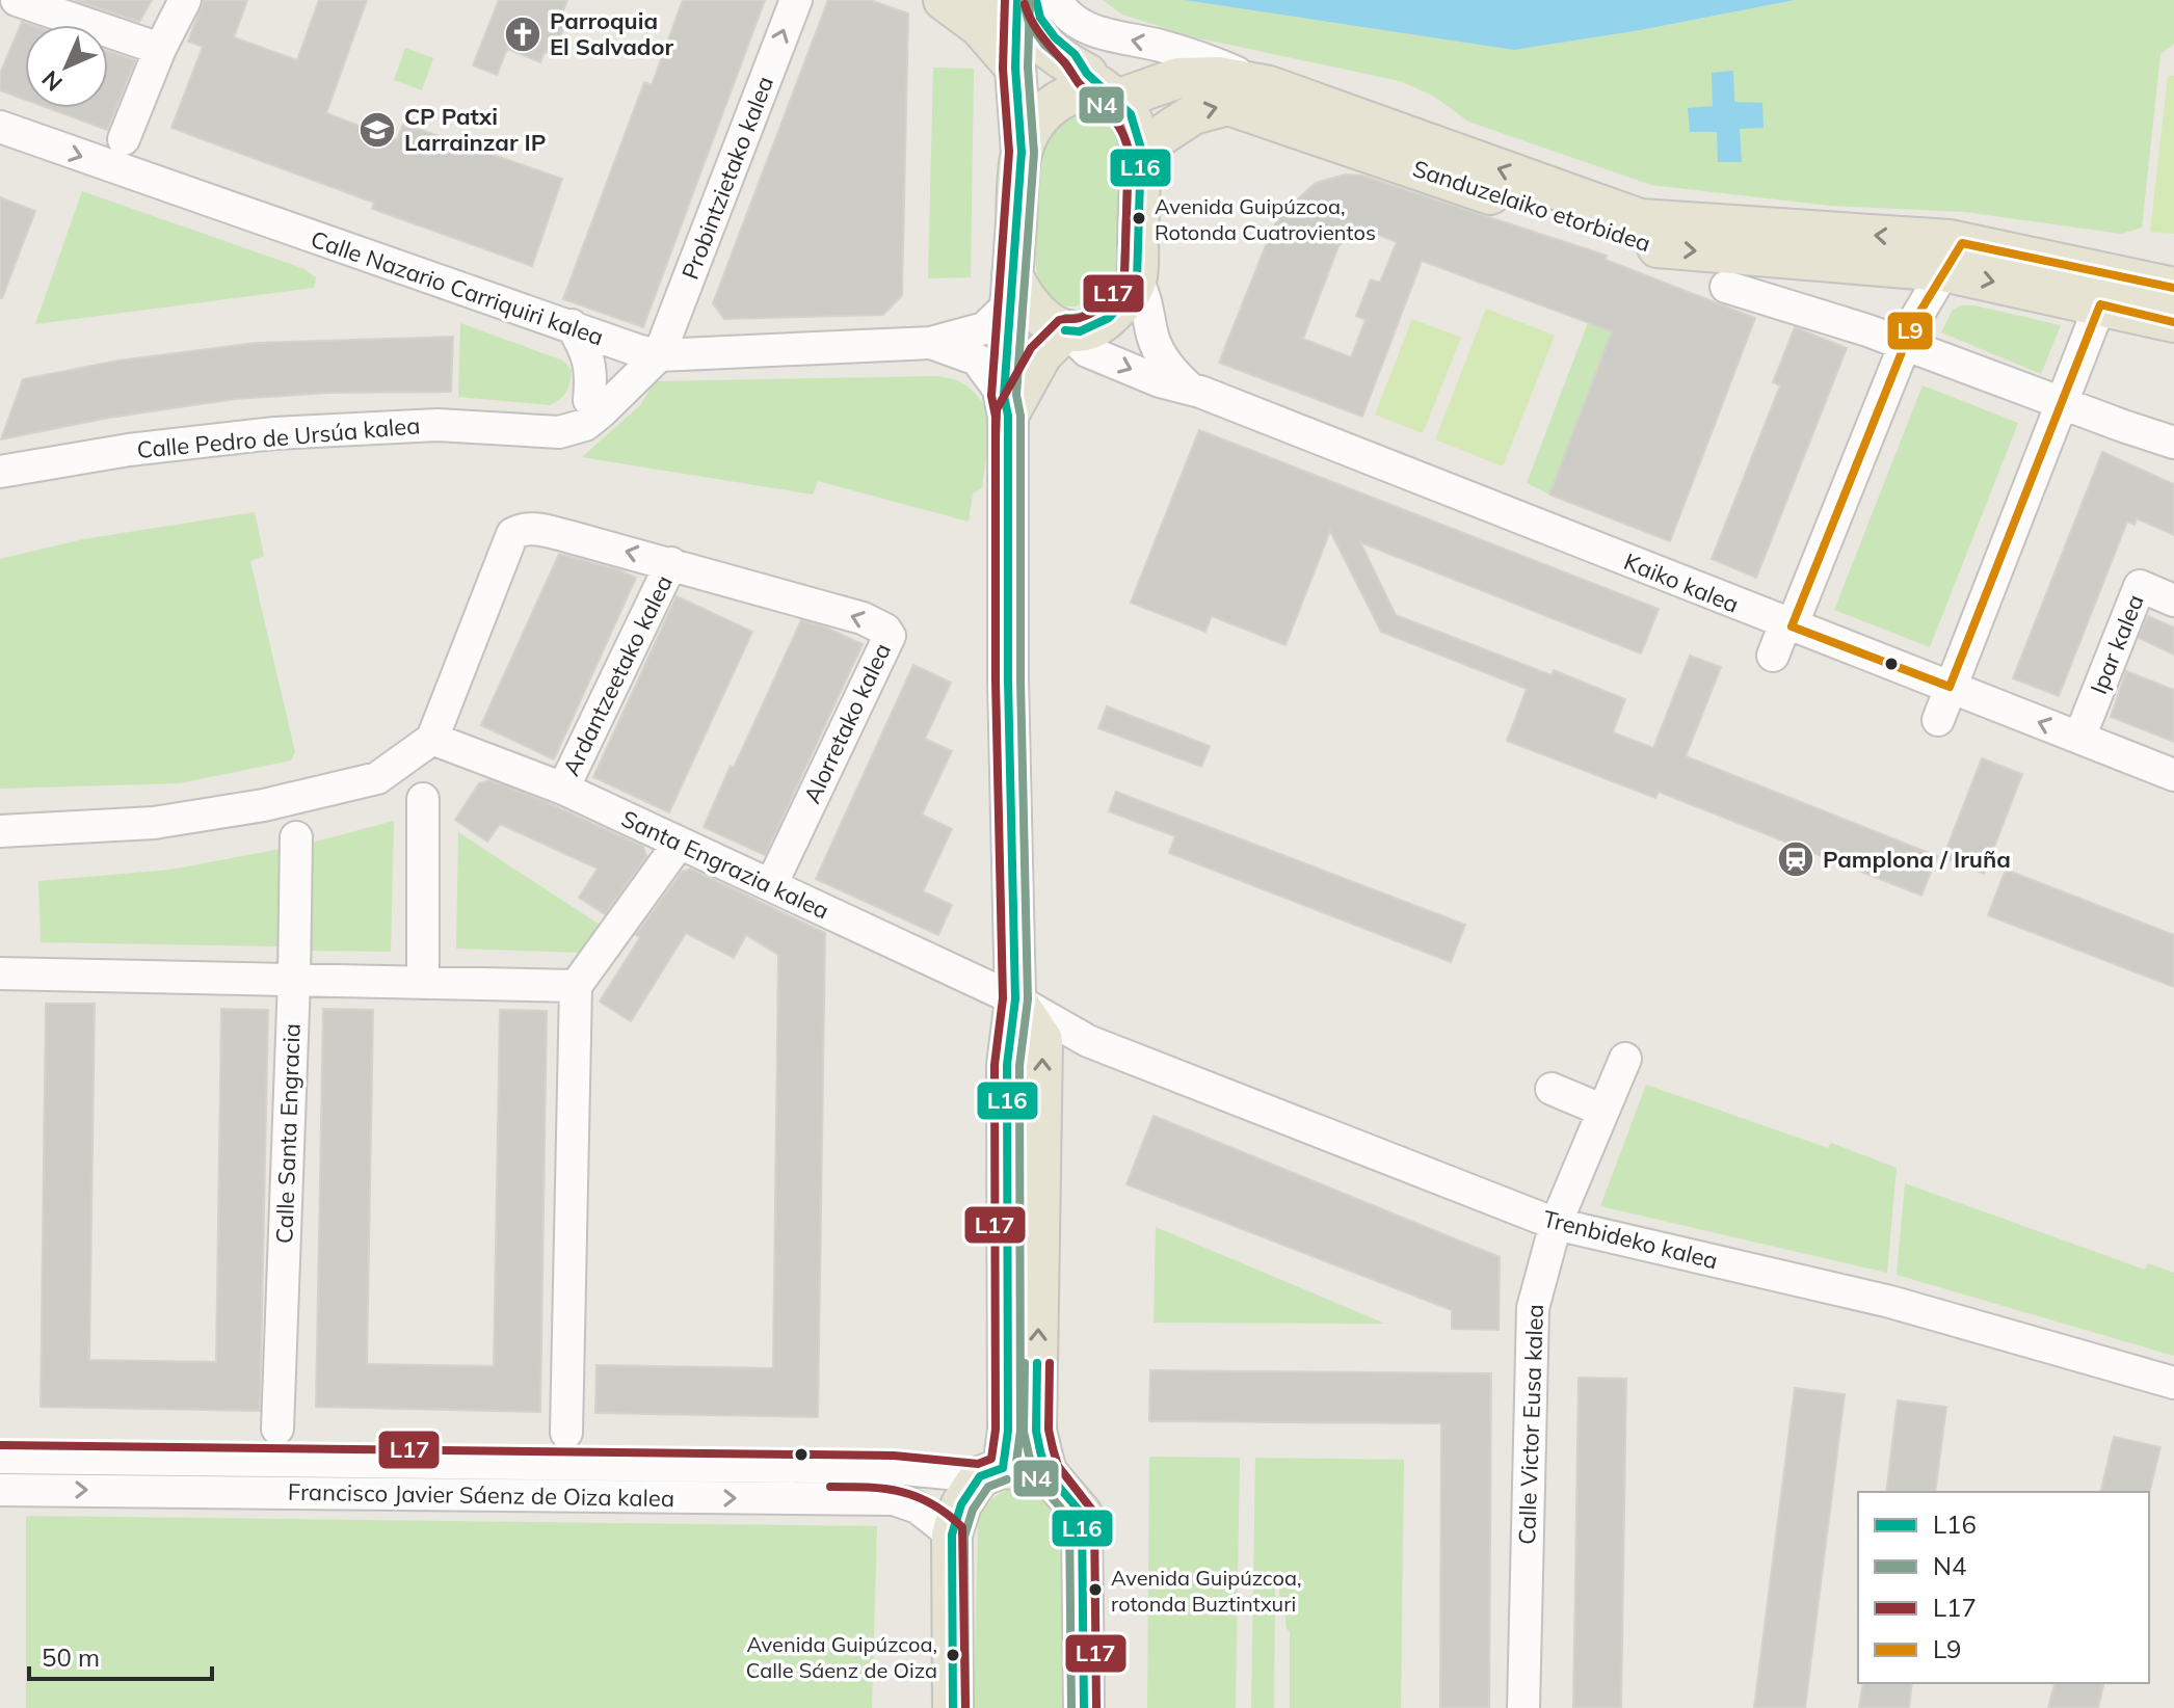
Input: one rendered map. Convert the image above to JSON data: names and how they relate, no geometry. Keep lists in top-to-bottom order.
{
  "streets": {
    "main road": ["Sanduzelaiko etorbidea"],
    "street": [
      "Probintzietako kalea",
      "Calle Nazario Carriquiri kalea",
      "Calle Pedro de Ursúa kalea",
      "Kaiko kalea",
      "Ipar kalea",
      "Ardantzeetako kalea",
      "Alorretako kalea",
      "Santa Engrazia kalea",
      "Calle Santa Engracia",
      "Trenbideko kalea",
      "Calle Victor Eusa kalea",
      "Francisco Javier Sáenz de Oiza kalea"
    ]
  },
  "crossings": [
    ["Probintzietako kalea", "Calle Nazario Carriquiri kalea"],
    ["Probintzietako kalea", "Calle Pedro de Ursúa kalea"],
    ["Calle Nazario Carriquiri kalea", "Calle Pedro de Ursúa kalea"],
    ["Kaiko kalea", "Ipar kalea"],
    ["Ardantzeetako kalea", "Alorretako kalea"],
    ["Ardantzeetako kalea", "Santa Engrazia kalea"],
    ["Alorretako kalea", "Santa Engrazia kalea"],
    ["Santa Engrazia kalea", "Trenbideko kalea"],
    ["Trenbideko kalea", "Calle Victor Eusa kalea"]
  ],
  "one_way": ["Probintzietako kalea", "Calle Nazario Carriquiri kalea"],
  "places": {
    "church": ["Parroquia El Salvador"],
    "school or university": ["CP Patxi Larrainzar IP"],
    "other": ["Avenida Guipúzcoa, Rotonda Cuatrovientos", "Avenida Guipúzcoa, rotonda Buztintxuri", "Avenida Guipúzcoa, Calle Sáenz de Oiza"],
    "station": ["Pamplona / Iruña"]
  },
  "lines": [
    "transit line L16",
    "transit line N4",
    "transit line L17",
    "transit line L9"
  ],
  "legend": [
    "L16",
    "N4",
    "L17",
    "L9"
  ],
  "scale_bar": "50 m",
  "north": "bottom left"
}
